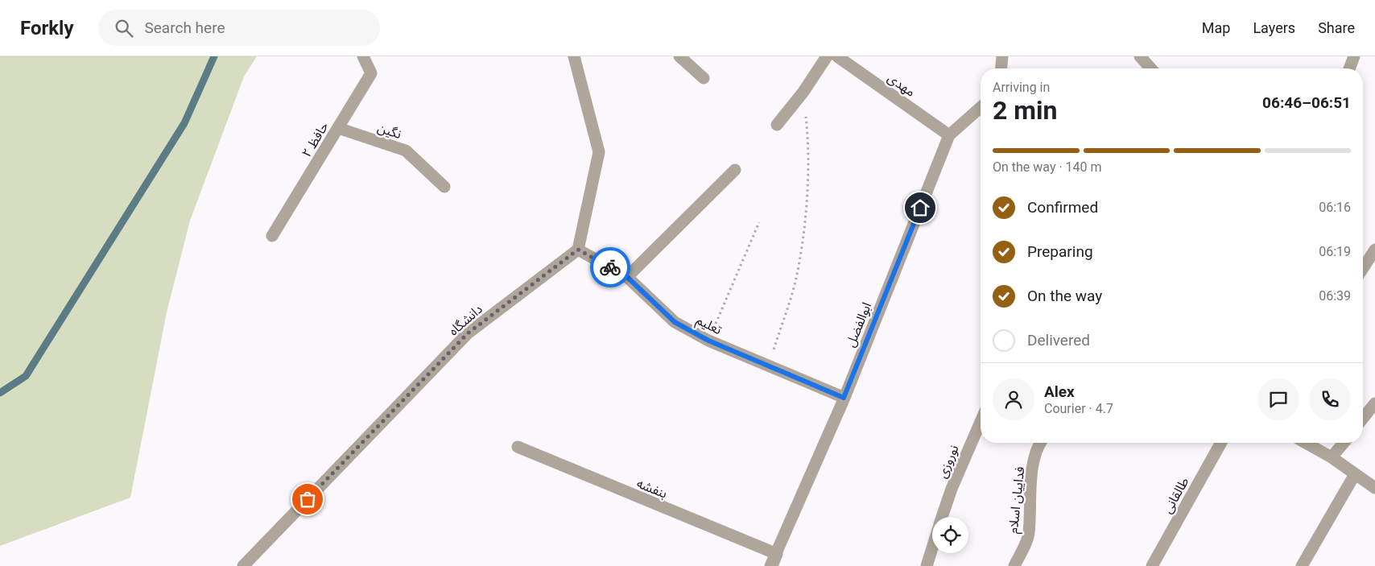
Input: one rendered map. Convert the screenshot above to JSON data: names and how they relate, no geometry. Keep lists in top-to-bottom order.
{
  "streets": {
    "street": [
      "مهدی",
      "نگین",
      "حافظ ۲",
      "دانشگاه",
      "تعلیم",
      "ابوالفضل",
      "نوروزی",
      "بنفشه",
      "طالقانی",
      "فداییان اسلام"
    ]
  },
  "crossings": [
    ["مهدی", "ابوالفضل"],
    ["نگین", "حافظ ۲"],
    ["دانشگاه", "تعلیم"],
    ["تعلیم", "ابوالفضل"],
    ["ابوالفضل", "بنفشه"]
  ],
  "page": {
    "header": "Forkly",
    "search": "Search here",
    "nav": ["Map", "Layers", "Share"],
    "heading": ["2 min", "Arriving in", "06:46–06:51"],
    "panel": ["Alex", "Courier · 4.7"],
    "bar": "On the way · 140 m",
    "list": [
      ["Confirmed", "06:16"],
      ["Preparing", "06:19"],
      ["On the way", "06:39"],
      "Delivered"
    ]
  }
}
